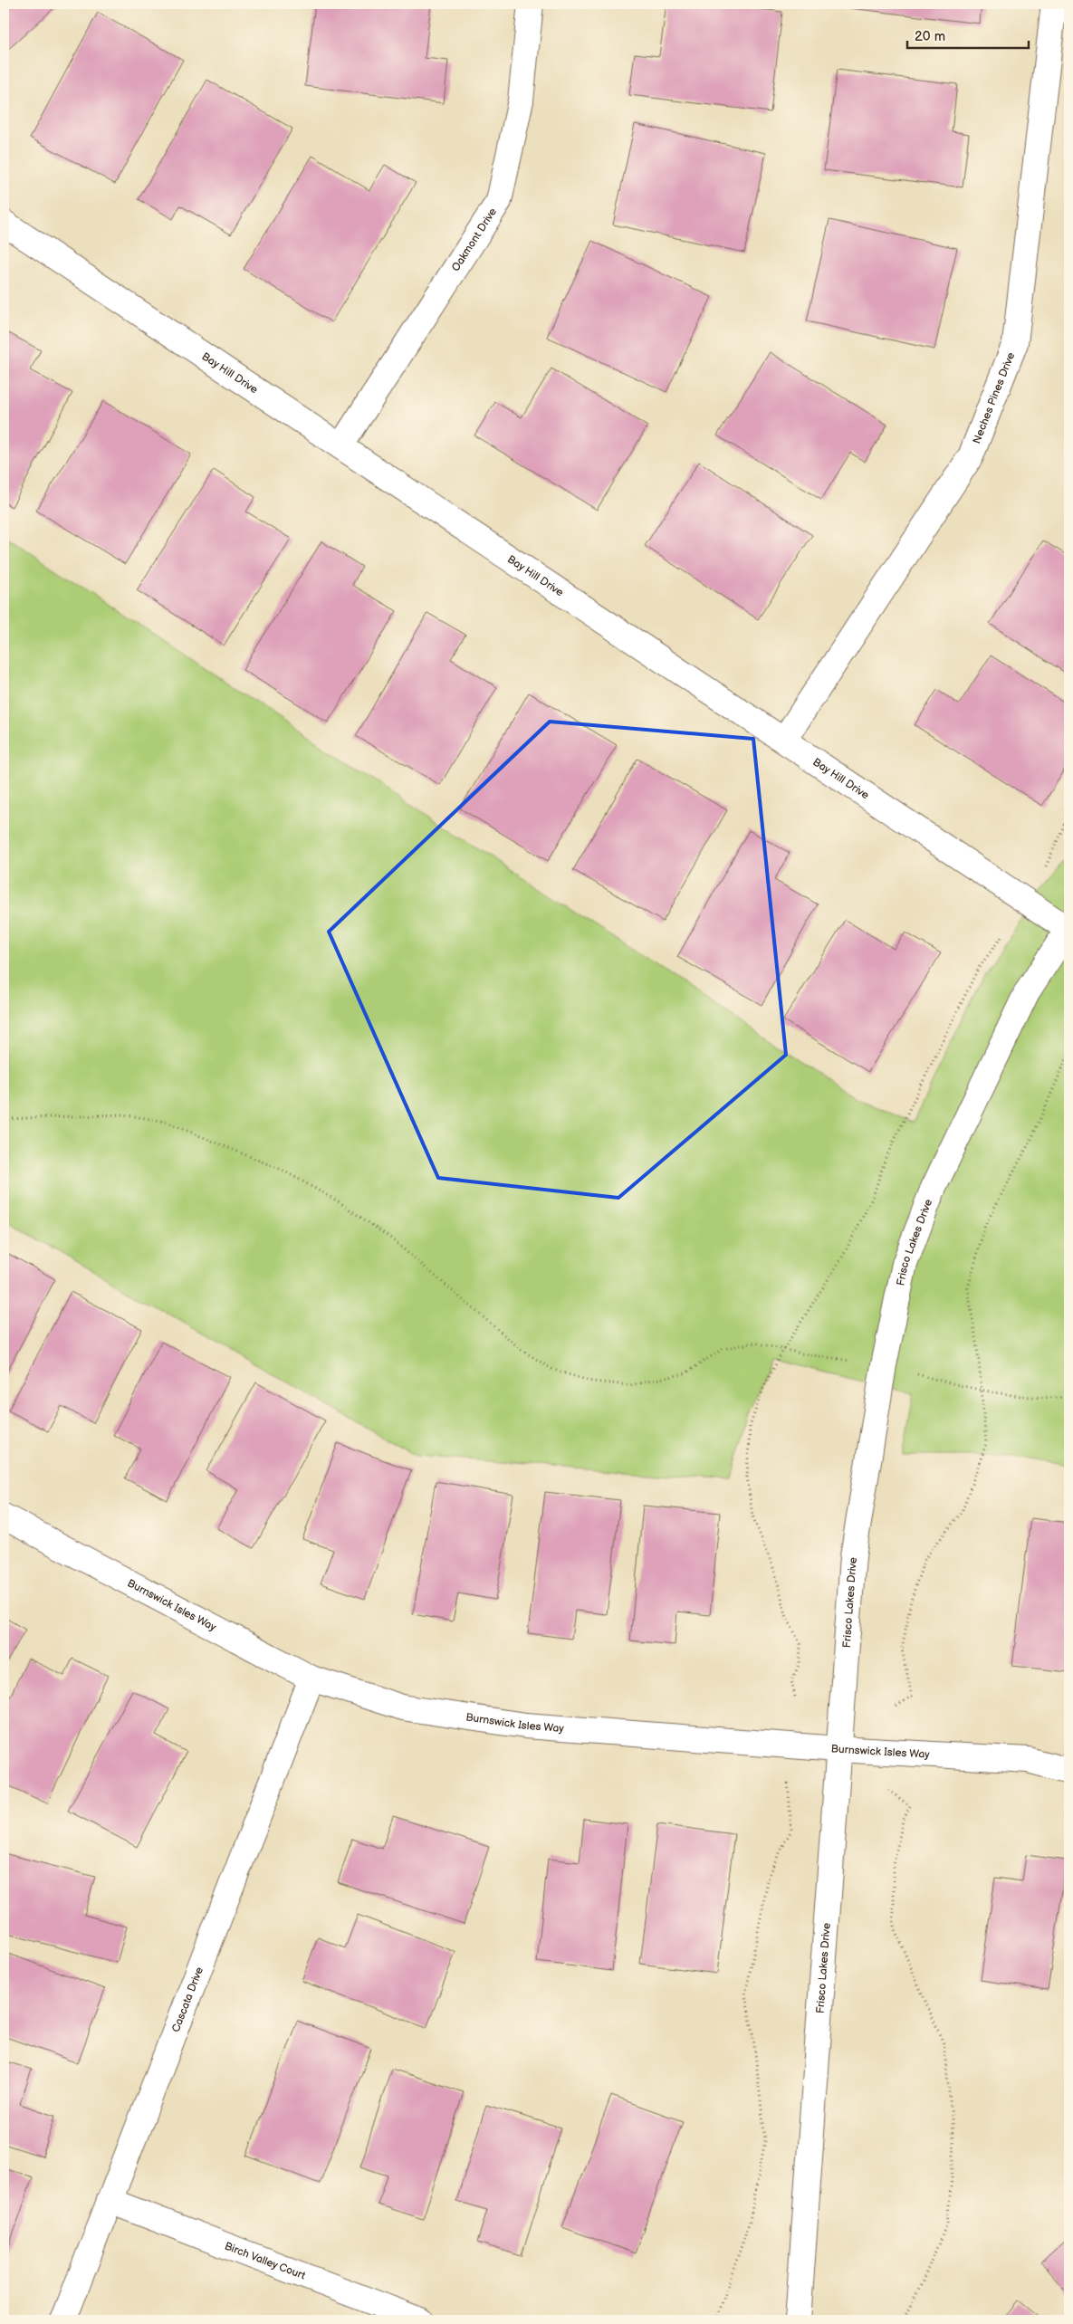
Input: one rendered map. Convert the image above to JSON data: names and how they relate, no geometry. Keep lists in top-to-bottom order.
{
  "streets": {
    "street": [
      "Oakmont Drive",
      "Bay Hill Drive",
      "Neches Pines Drive",
      "Frisco Lakes Drive",
      "Burnswick Isles Way",
      "Cascata Drive",
      "Birch Valley Court"
    ]
  },
  "crossings": [
    ["Oakmont Drive", "Bay Hill Drive"],
    ["Bay Hill Drive", "Neches Pines Drive"],
    ["Bay Hill Drive", "Frisco Lakes Drive"],
    ["Frisco Lakes Drive", "Burnswick Isles Way"],
    ["Burnswick Isles Way", "Cascata Drive"],
    ["Cascata Drive", "Birch Valley Court"]
  ],
  "scale_bar": "20 m"
}
